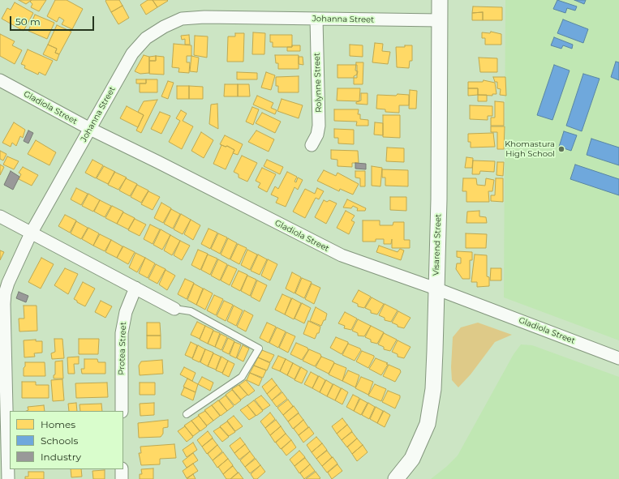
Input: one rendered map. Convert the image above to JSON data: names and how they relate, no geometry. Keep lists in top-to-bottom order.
{
  "streets": {
    "street": [
      "Johanna Street",
      "Rolynne Street",
      "Gladiola Street",
      "Visarend Street",
      "Protea Street"
    ]
  },
  "crossings": [
    ["Johanna Street", "Rolynne Street"],
    ["Johanna Street", "Gladiola Street"],
    ["Johanna Street", "Visarend Street"],
    ["Gladiola Street", "Visarend Street"]
  ],
  "places": ["Khomastura High School"],
  "legend": ["Homes", "Schools", "Industry"],
  "scale_bar": "50 m"
}
